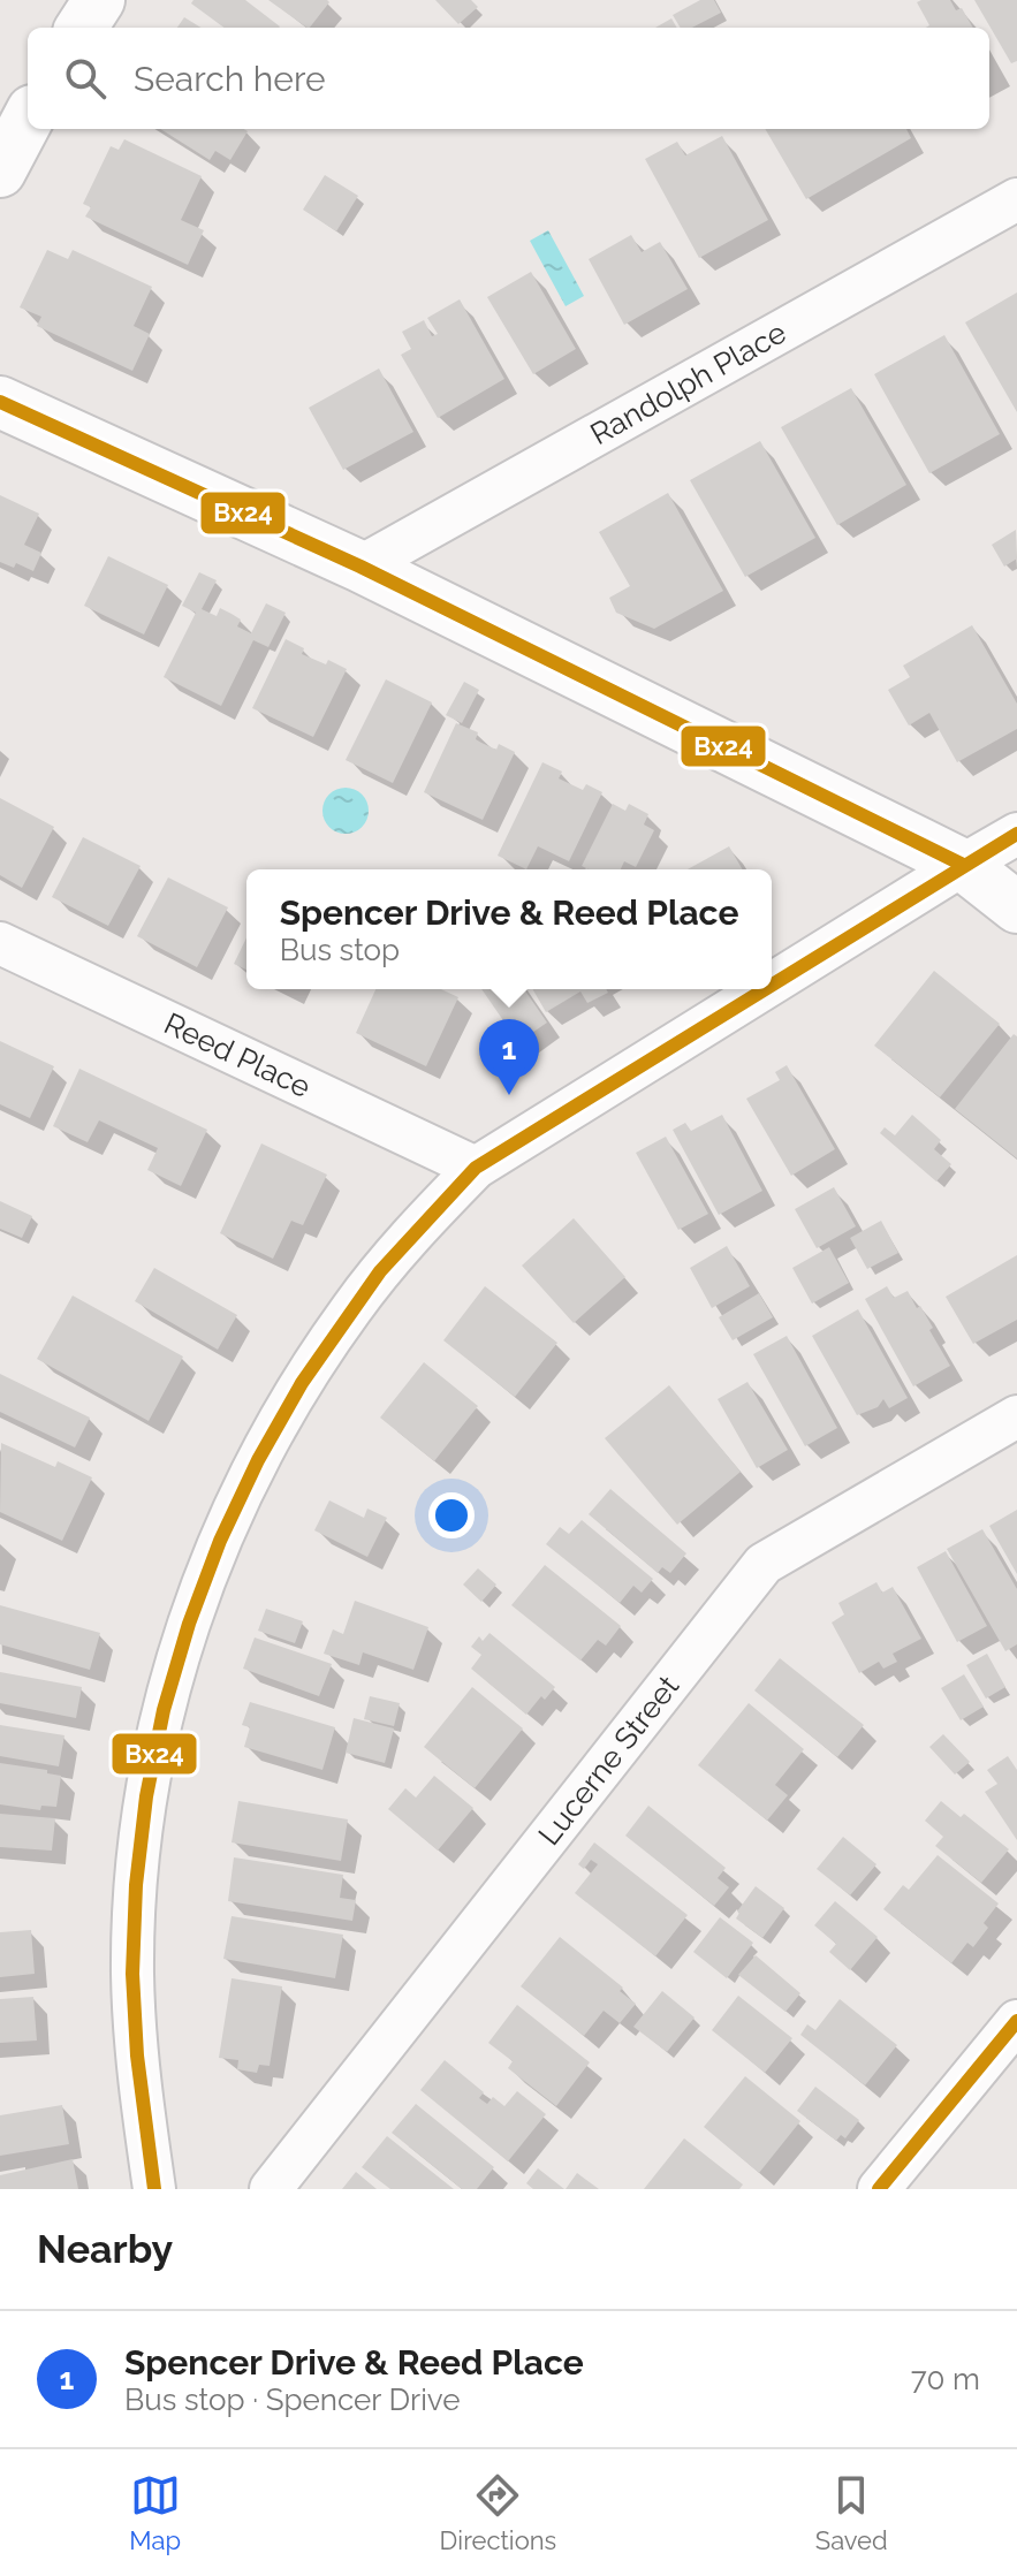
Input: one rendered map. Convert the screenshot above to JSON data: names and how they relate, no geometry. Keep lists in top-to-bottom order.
{
  "streets": {
    "street": ["Randolph Place", "Reed Place", "Lucerne Street"]
  },
  "lines": ["transit line Bx24"],
  "page": {
    "search": "Search here",
    "popup": ["Spencer Drive & Reed Place", "Bus stop"],
    "pins": "1",
    "heading": "Nearby",
    "list": [
      {
        "mark": "1",
        "name": "Spencer Drive & Reed Place",
        "note": "Bus stop · Spencer Drive",
        "value": "70 m"
      }
    ],
    "nav": ["Map", "Directions", "Saved"]
  }
}
